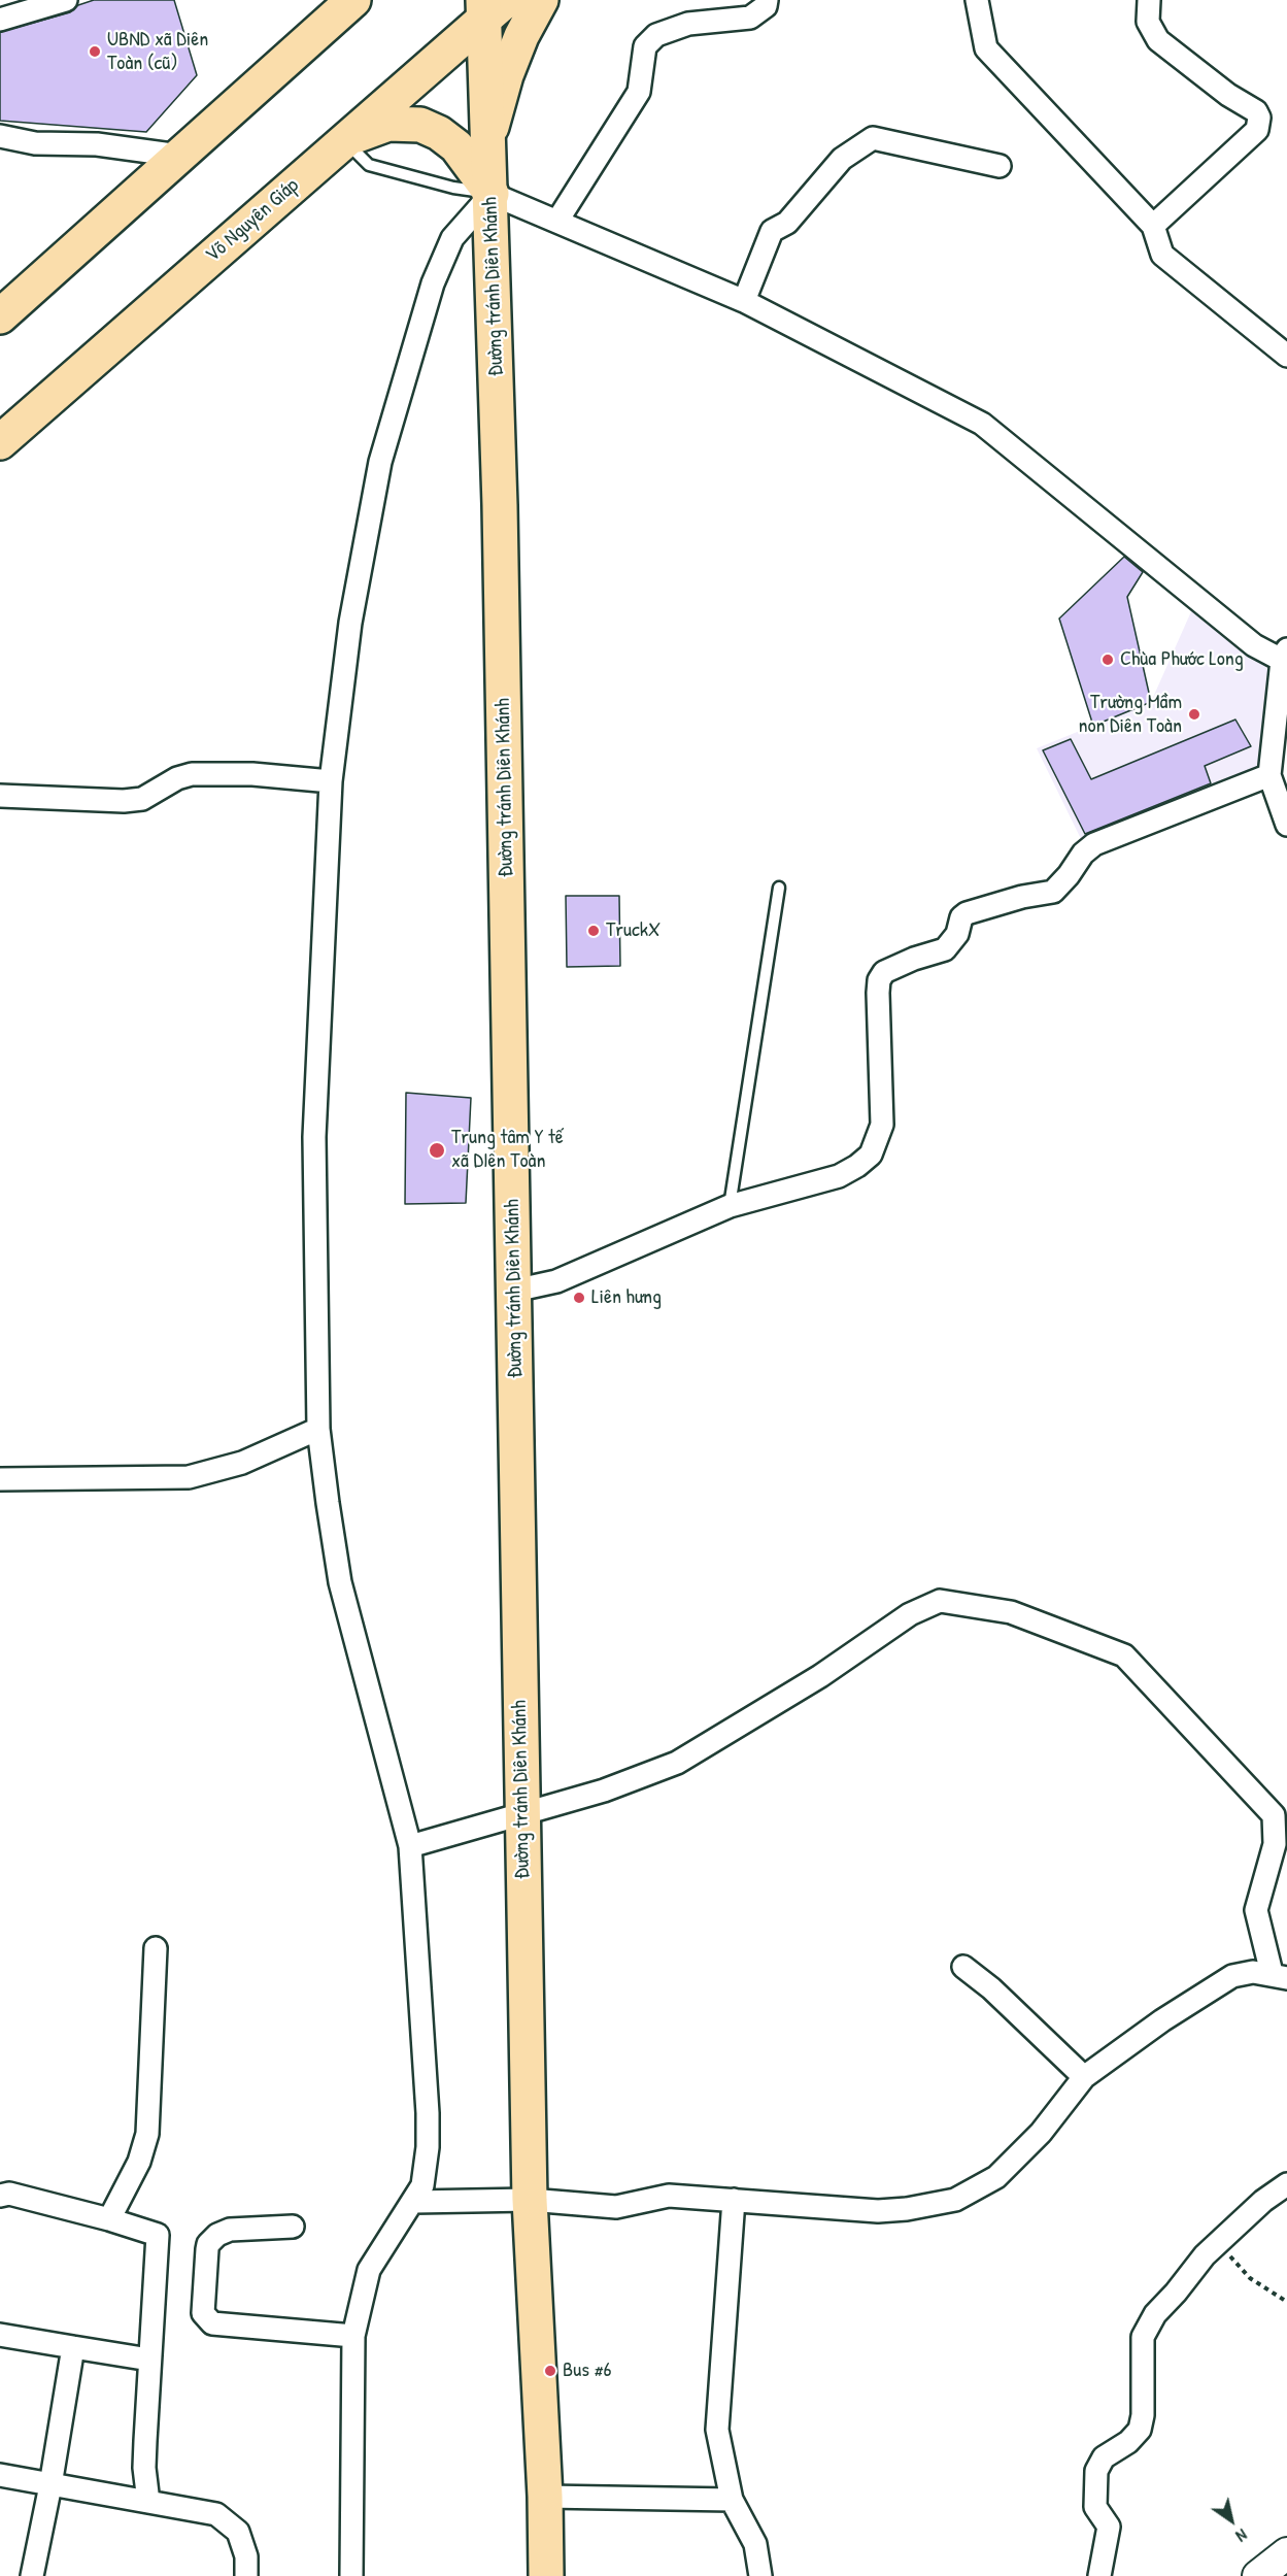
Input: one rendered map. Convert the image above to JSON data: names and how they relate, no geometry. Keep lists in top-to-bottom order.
{
  "streets": {
    "main road": ["Võ Nguyên Giáp", "Đường tránh Diên Khánh"]
  },
  "crossings": [
    ["Võ Nguyên Giáp", "Đường tránh Diên Khánh"]
  ],
  "places": [
    "UBND xã Diên Toàn (cũ)",
    "Chùa Phước Long",
    "Trường Mầm non Diên Toàn",
    "TruckX",
    "Trung tâm Y tế xã DIên Toàn",
    "Liên hưng",
    "Bus #6"
  ],
  "north": "bottom right"
}
